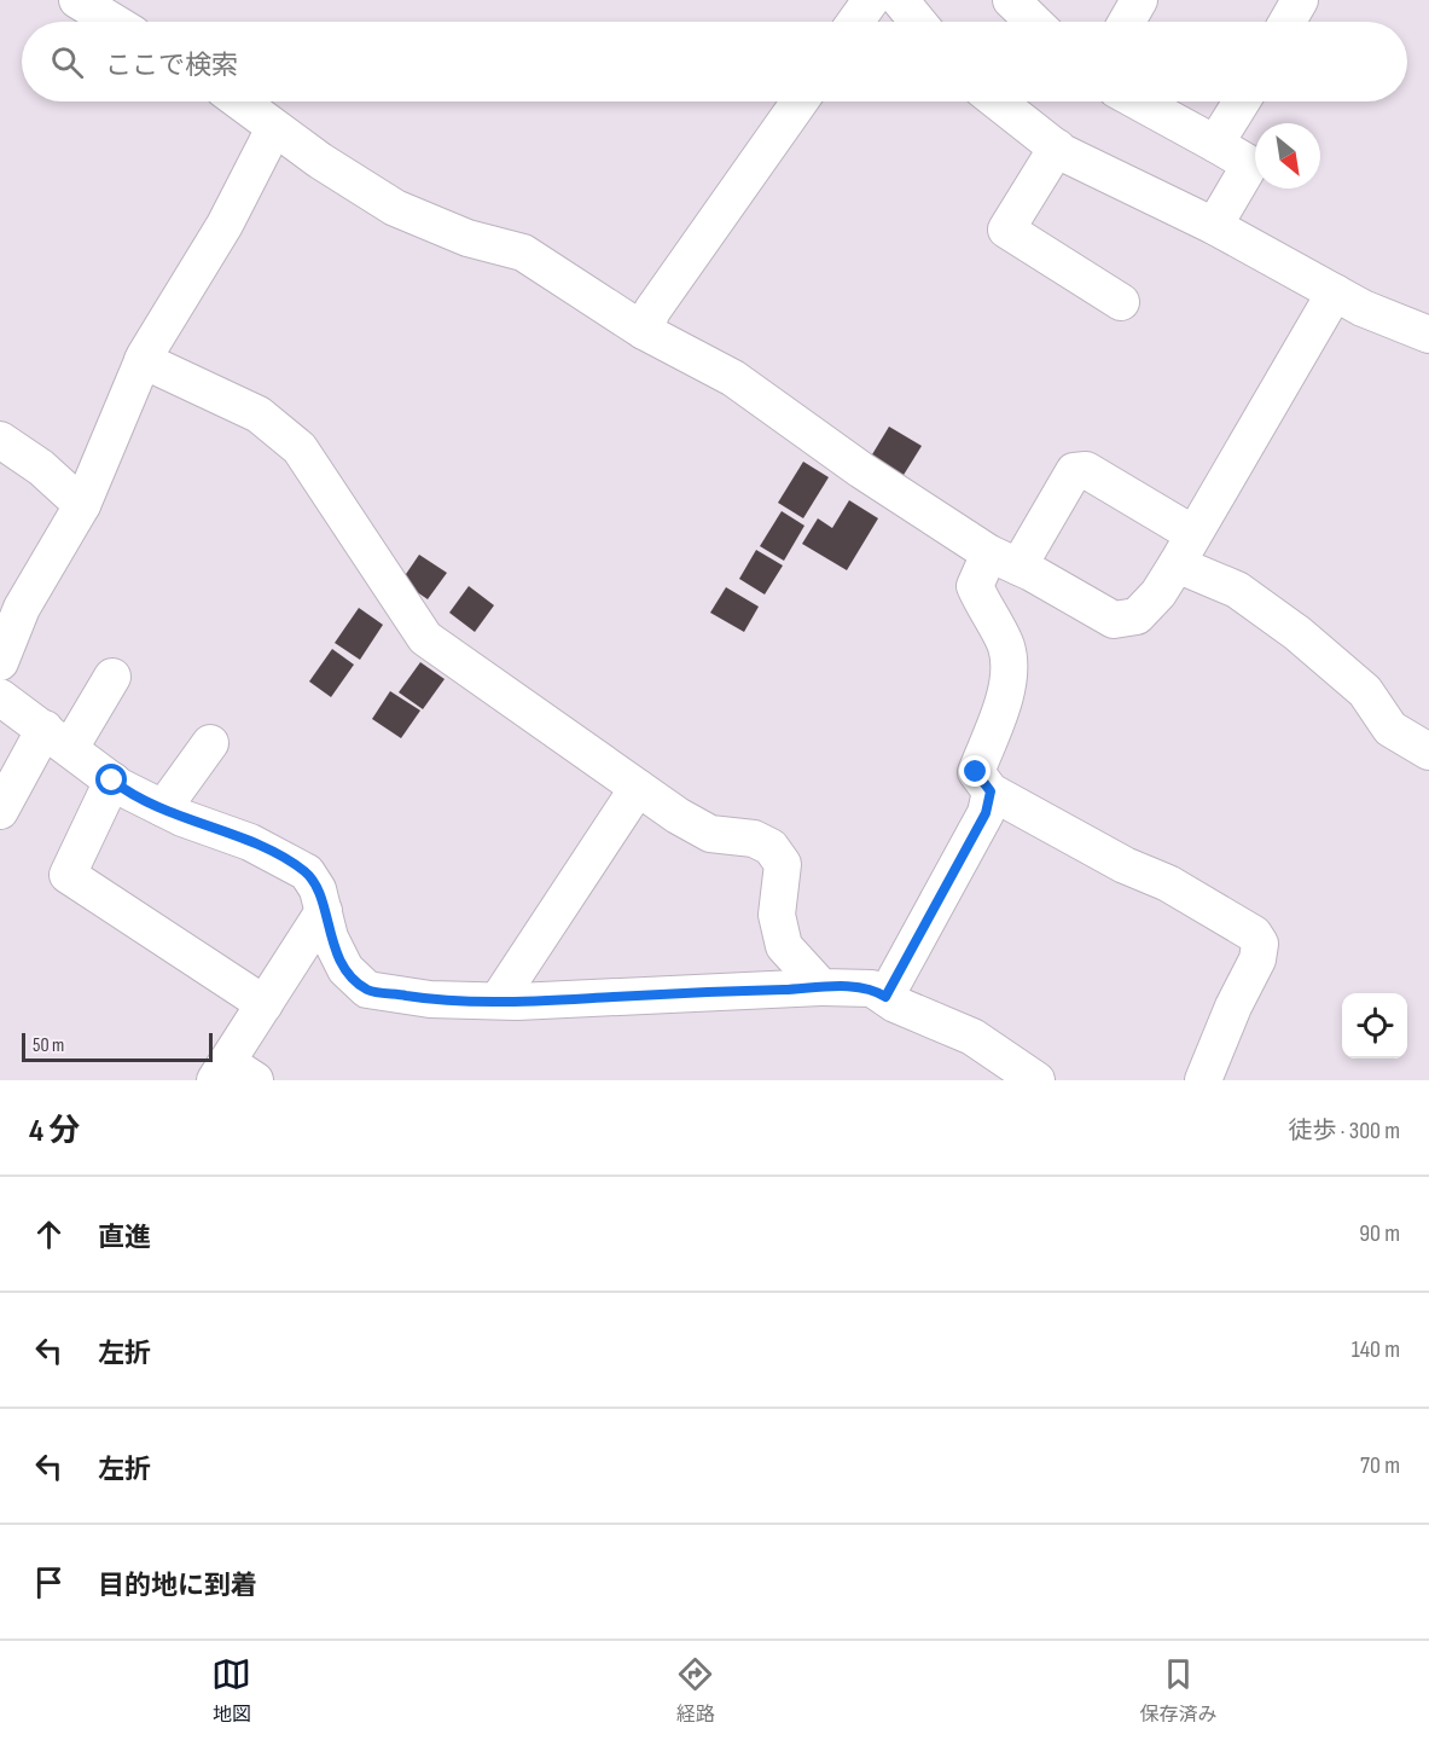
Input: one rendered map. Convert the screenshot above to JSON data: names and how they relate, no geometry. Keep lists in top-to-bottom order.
{
  "scale_bar": "50 m",
  "north": "bottom right",
  "page": {
    "search": "ここで検索",
    "scale": "50 m",
    "heading": ["4 分", "徒歩 · 300 m"],
    "list": [
      ["直進", "90 m"],
      ["左折", "140 m"],
      ["左折", "70 m"],
      "目的地に到着"
    ],
    "nav": ["地図", "経路", "保存済み"]
  }
}
